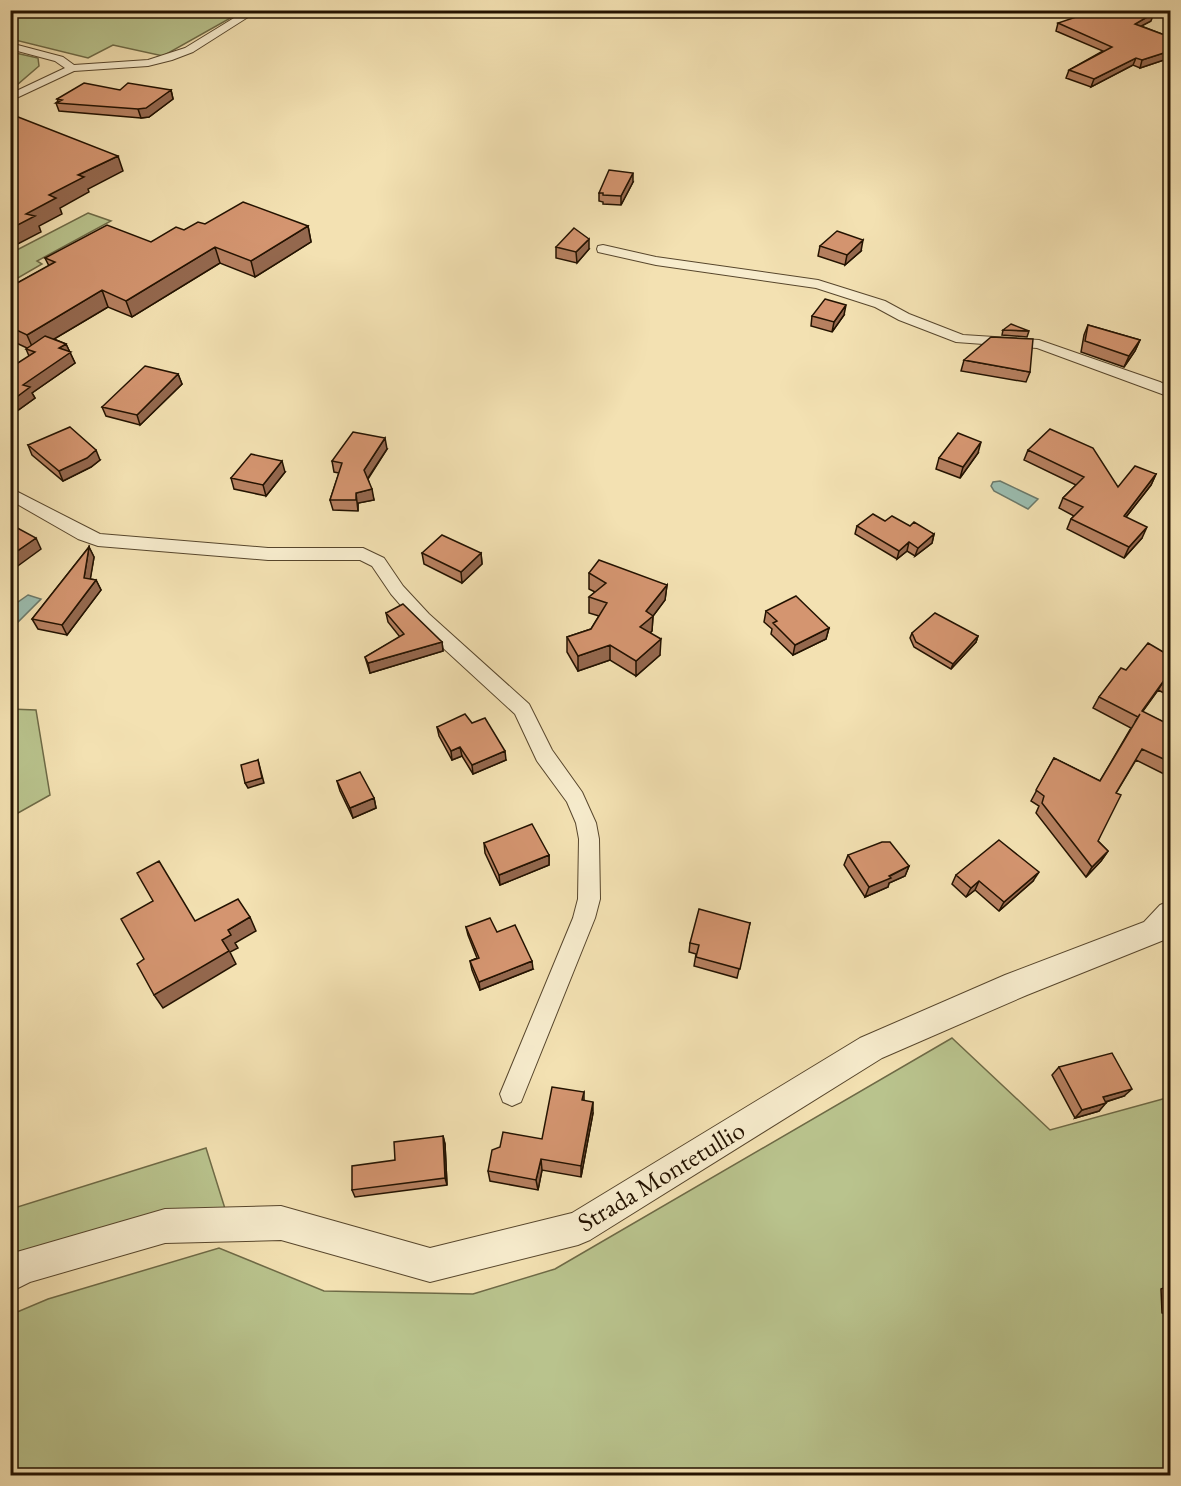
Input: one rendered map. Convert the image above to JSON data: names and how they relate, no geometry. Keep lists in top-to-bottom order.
{
  "streets": {
    "street": ["Strada Montetullio"]
  }
}
